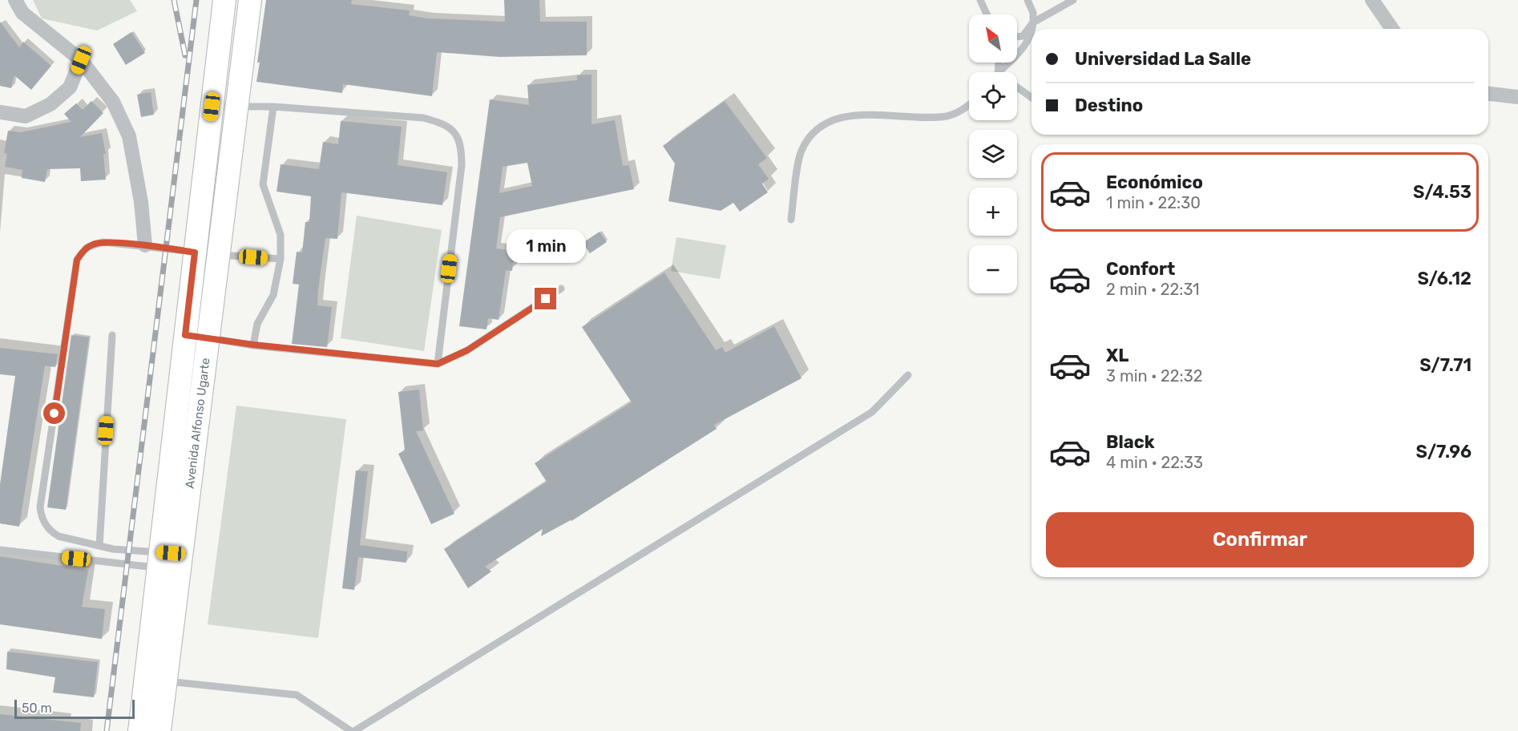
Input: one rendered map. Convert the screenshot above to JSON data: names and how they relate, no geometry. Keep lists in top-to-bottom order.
{
  "streets": {
    "main road": ["Avenida Alfonso Ugarte"]
  },
  "scale_bar": "50 m",
  "north": "top left",
  "page": {
    "map_buttons": ["+", "−"],
    "banner": ["Universidad La Salle", "Destino"],
    "list": [
      {
        "name": "Económico",
        "note": "1 min · 22:30",
        "value": "S/4.53"
      },
      {
        "name": "Confort",
        "note": "2 min · 22:31",
        "value": "S/6.12"
      },
      {
        "name": "XL",
        "note": "3 min · 22:32",
        "value": "S/7.71"
      },
      {
        "name": "Black",
        "note": "4 min · 22:33",
        "value": "S/7.96"
      }
    ],
    "bubble": "1 min",
    "buttons": "Confirmar",
    "scale": "50 m"
  }
}
